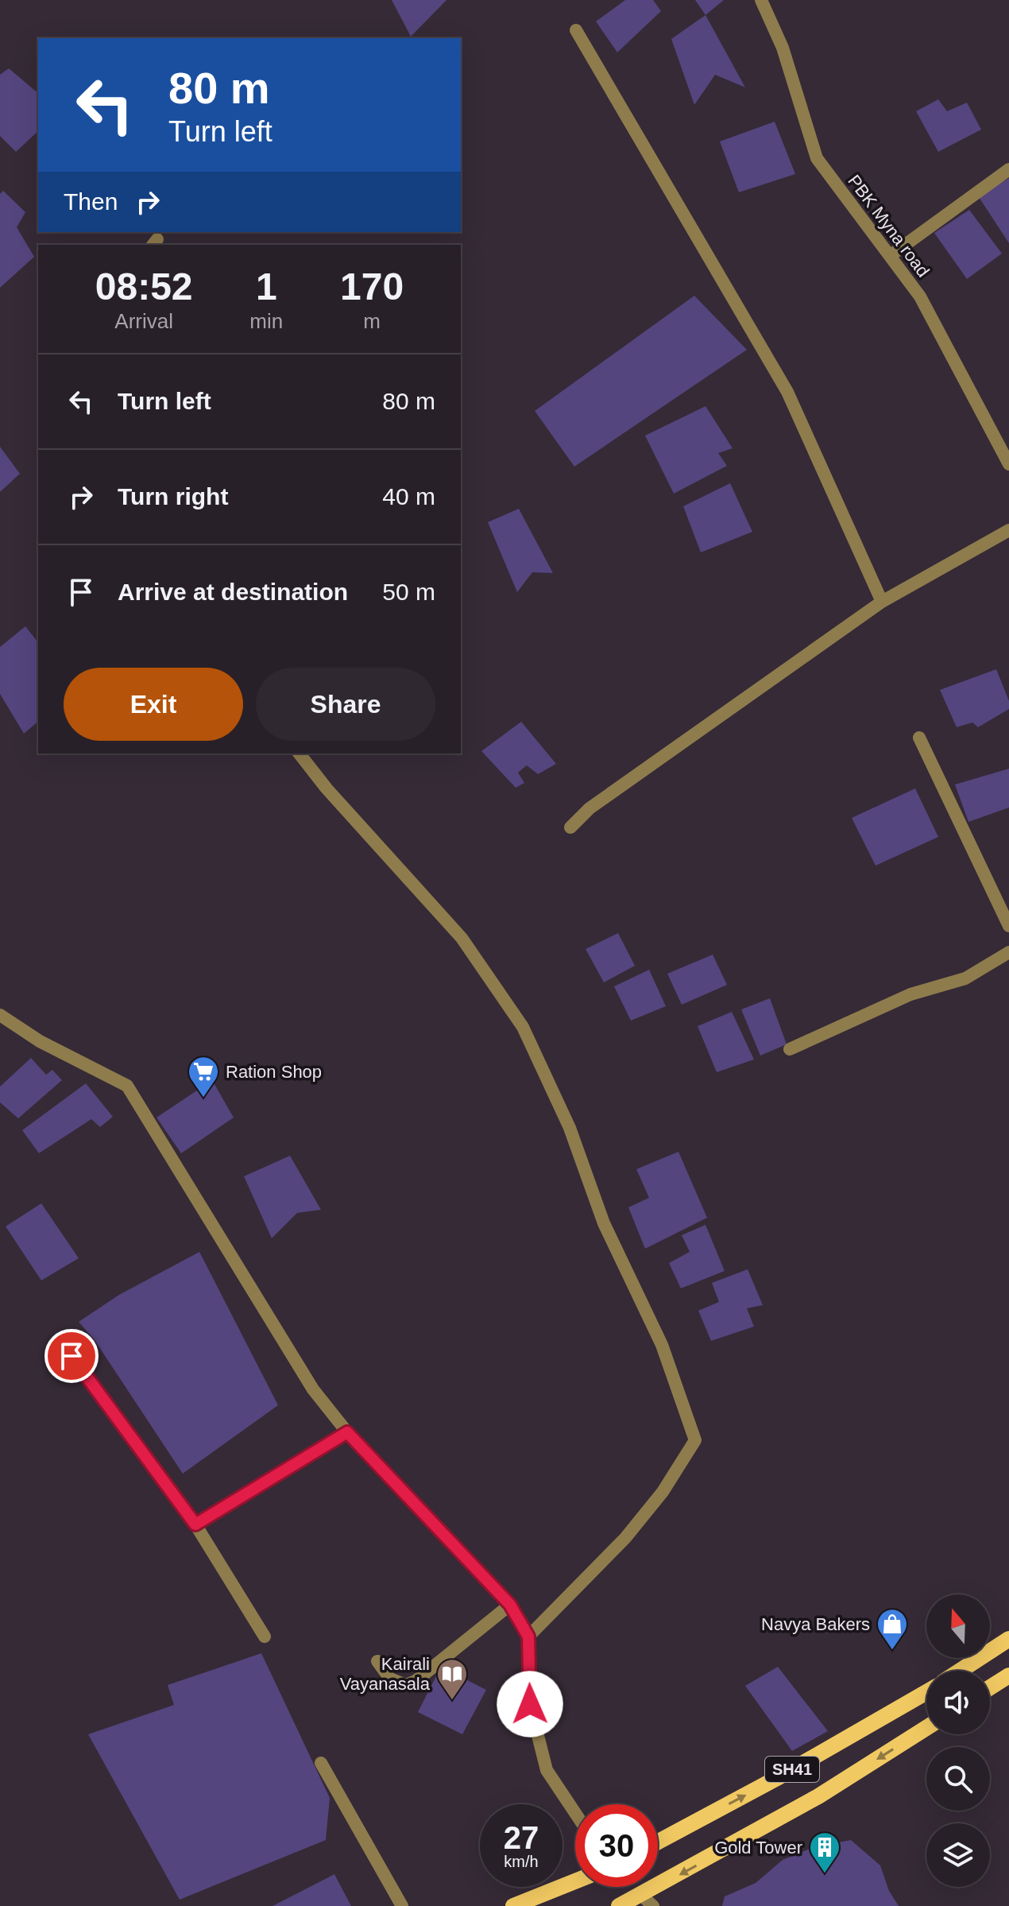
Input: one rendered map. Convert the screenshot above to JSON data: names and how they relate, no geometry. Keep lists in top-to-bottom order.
{
  "streets": {
    "main road": ["SH41"],
    "street": ["PBK Myna road"]
  },
  "places": {
    "supermarket": ["Ration Shop"],
    "shop": ["Navya Bakers"],
    "library": ["Kairali Vayanasala"],
    "building": ["Gold Tower"]
  },
  "north": "top",
  "page": {
    "turn": ["80 m", "Turn left"],
    "then": "Then",
    "eta": [
      "08:52",
      "Arrival",
      "1",
      "min",
      "170",
      "m"
    ],
    "list": [
      {
        "name": "Turn left",
        "value": "80 m"
      },
      {
        "name": "Turn right",
        "value": "40 m"
      },
      {
        "name": "Arrive at destination",
        "value": "50 m"
      }
    ],
    "buttons": ["Exit", "Share"],
    "speed": "27 km/h",
    "limit": "30"
  }
}
